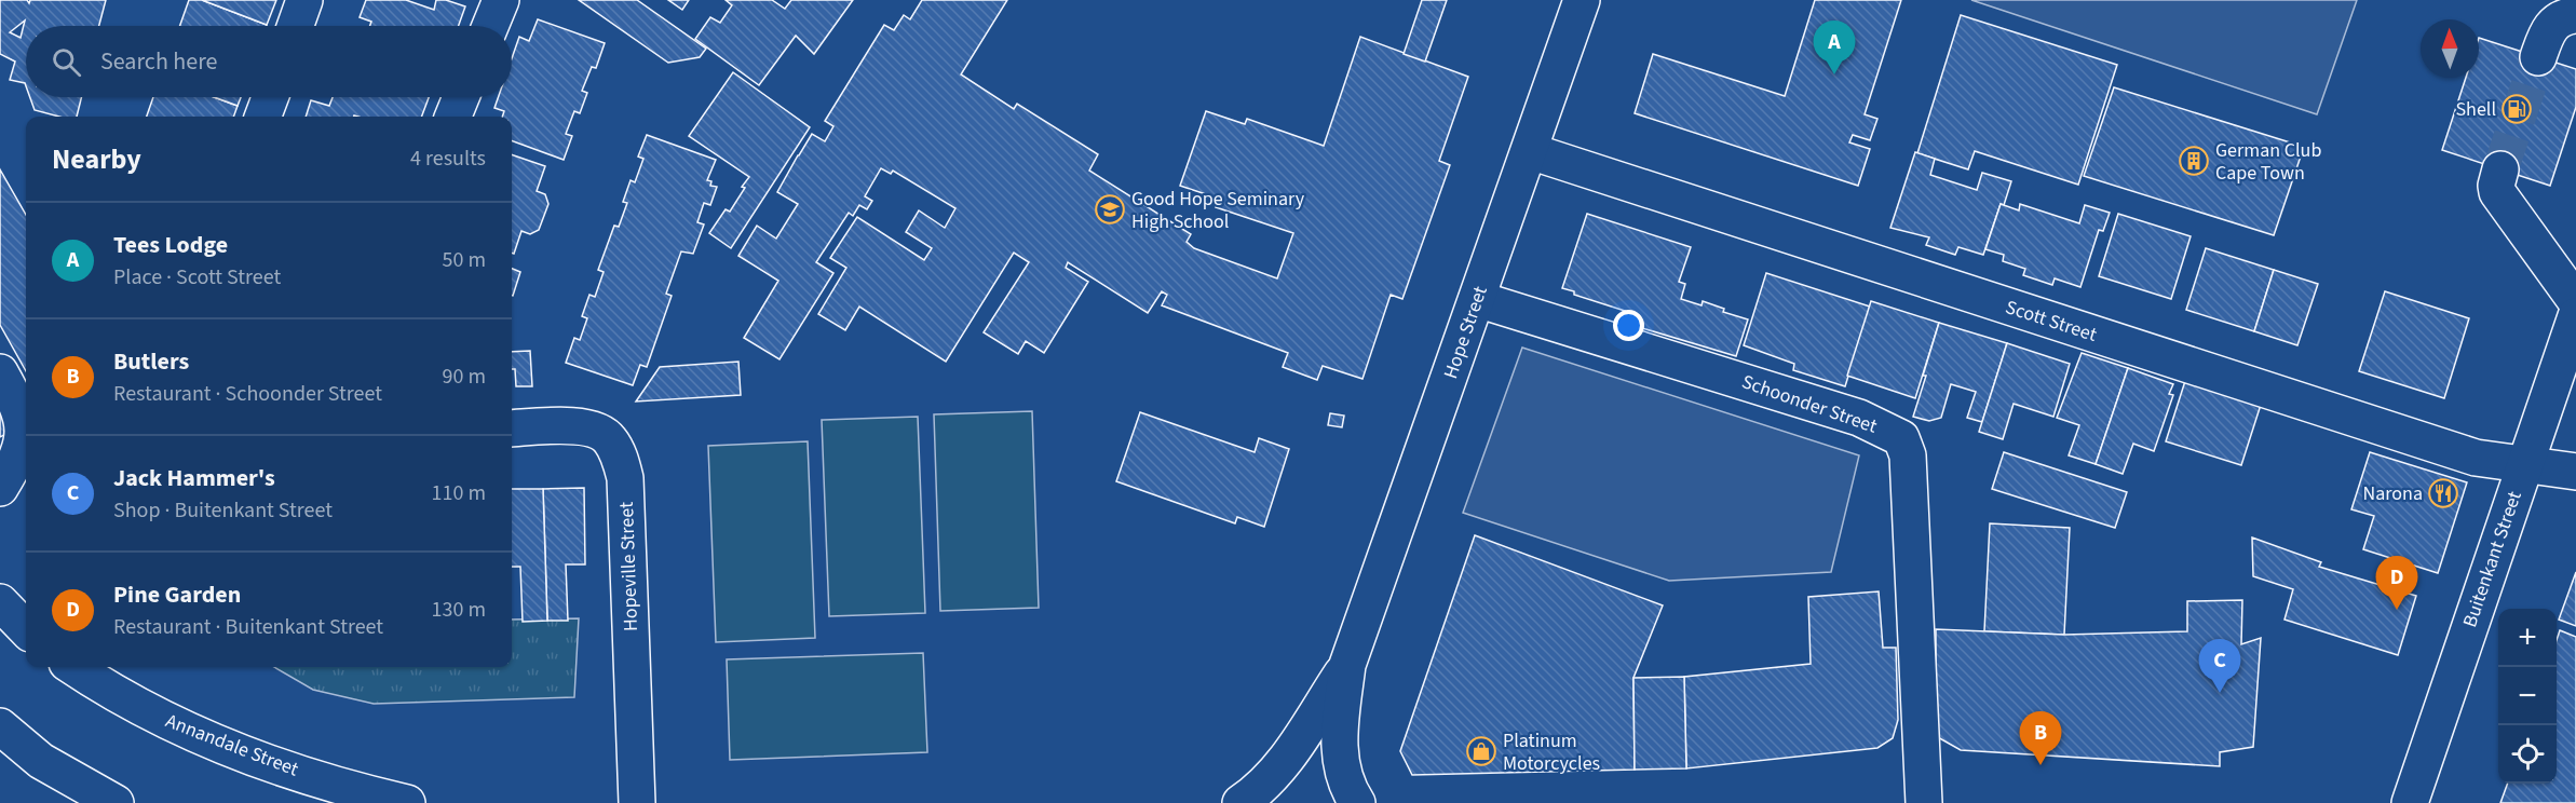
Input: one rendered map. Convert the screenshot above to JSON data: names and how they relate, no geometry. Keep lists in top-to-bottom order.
{
  "streets": {
    "street": [
      "Scott Street",
      "Hope Street",
      "Schoonder Street",
      "Buitenkant Street",
      "Hopeville Street",
      "Annandale Street"
    ]
  },
  "crossings": [
    ["Scott Street", "Hope Street"],
    ["Scott Street", "Buitenkant Street"],
    ["Hope Street", "Schoonder Street"]
  ],
  "places": {
    "fuel station": ["Shell"],
    "building": ["German Club Cape Town"],
    "school or university": ["Good Hope Seminary High School"],
    "restaurant": ["Narona"],
    "shop": ["Platinum Motorcycles"]
  },
  "north": "top",
  "page": {
    "pins": [
      "A",
      "D",
      "C",
      "B"
    ],
    "search": "Search here",
    "heading": ["Nearby", "4 results"],
    "list": [
      {
        "mark": "A",
        "name": "Tees Lodge",
        "note": "Place · Scott Street",
        "value": "50 m"
      },
      {
        "mark": "B",
        "name": "Butlers",
        "note": "Restaurant · Schoonder Street",
        "value": "90 m"
      },
      {
        "mark": "C",
        "name": "Jack Hammer's",
        "note": "Shop · Buitenkant Street",
        "value": "110 m"
      },
      {
        "mark": "D",
        "name": "Pine Garden",
        "note": "Restaurant · Buitenkant Street",
        "value": "130 m"
      }
    ],
    "map_buttons": ["+", "−"]
  }
}
